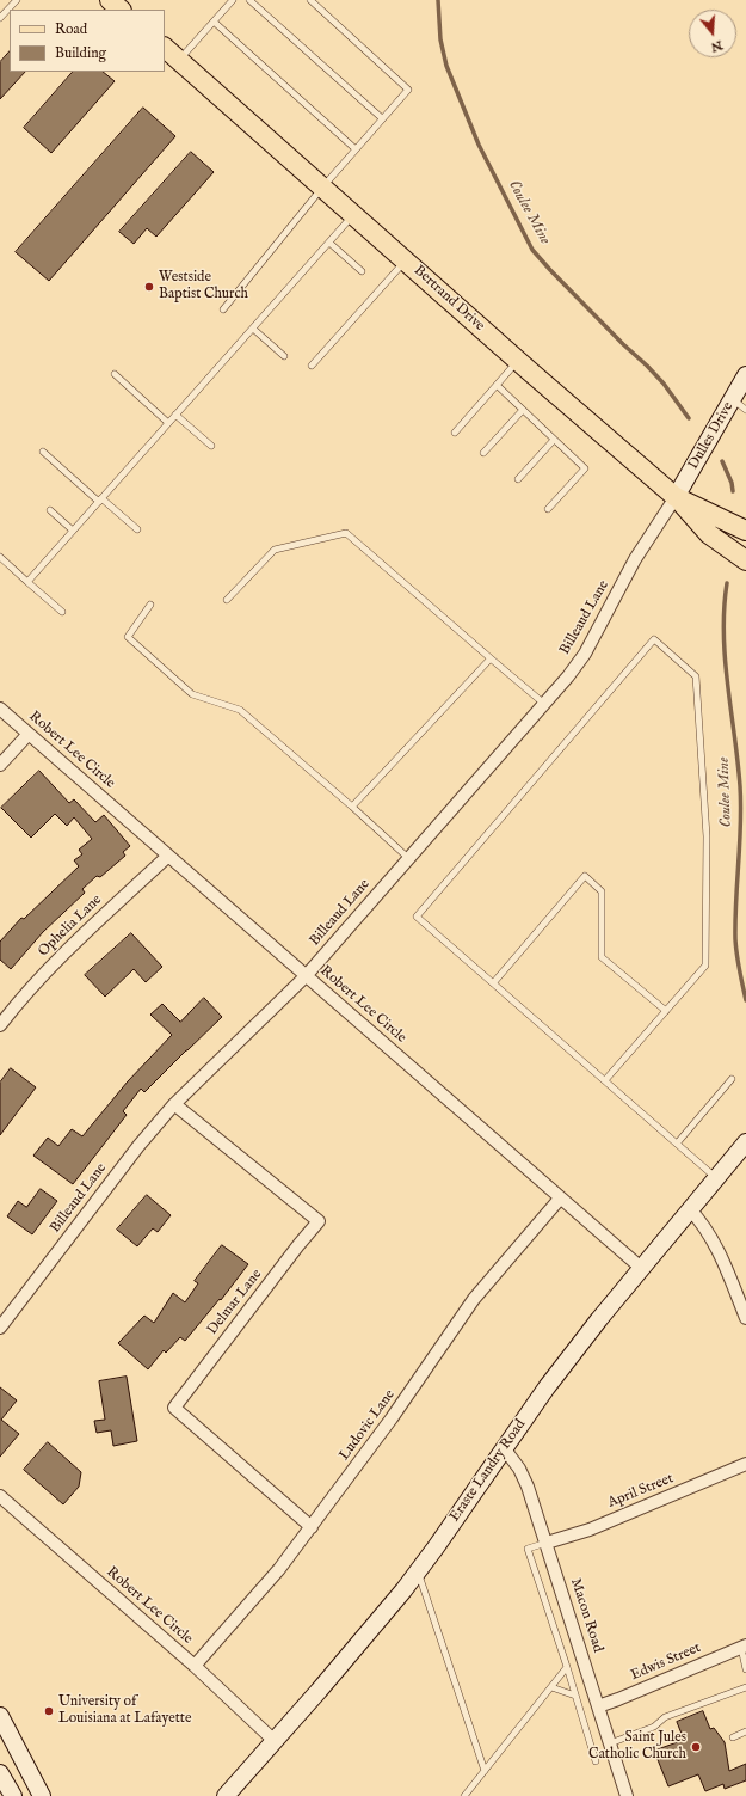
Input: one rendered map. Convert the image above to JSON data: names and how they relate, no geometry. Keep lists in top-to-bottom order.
{
  "streets": {
    "main road": ["Bertrand Drive"],
    "street": [
      "Dulles Drive",
      "Billeaud Lane",
      "Robert Lee Circle",
      "Ophelia Lane",
      "Delmar Lane",
      "Ludovic Lane",
      "Eraste Landry Road",
      "April Street",
      "Macon Road",
      "Edwis Street"
    ]
  },
  "crossings": [
    ["Bertrand Drive", "Dulles Drive"],
    ["Bertrand Drive", "Billeaud Lane"],
    ["Dulles Drive", "Billeaud Lane"],
    ["Billeaud Lane", "Robert Lee Circle"],
    ["Billeaud Lane", "Delmar Lane"],
    ["Robert Lee Circle", "Ophelia Lane"],
    ["Robert Lee Circle", "Ludovic Lane"],
    ["Robert Lee Circle", "Eraste Landry Road"],
    ["Delmar Lane", "Ludovic Lane"],
    ["Eraste Landry Road", "Macon Road"],
    ["April Street", "Macon Road"],
    ["Macon Road", "Edwis Street"]
  ],
  "water": ["Coulee Mine"],
  "places": ["Westside Baptist Church", "University of Louisiana at Lafayette", "Saint Jules Catholic Church"],
  "legend": ["Road", "Building"],
  "north": "bottom"
}
